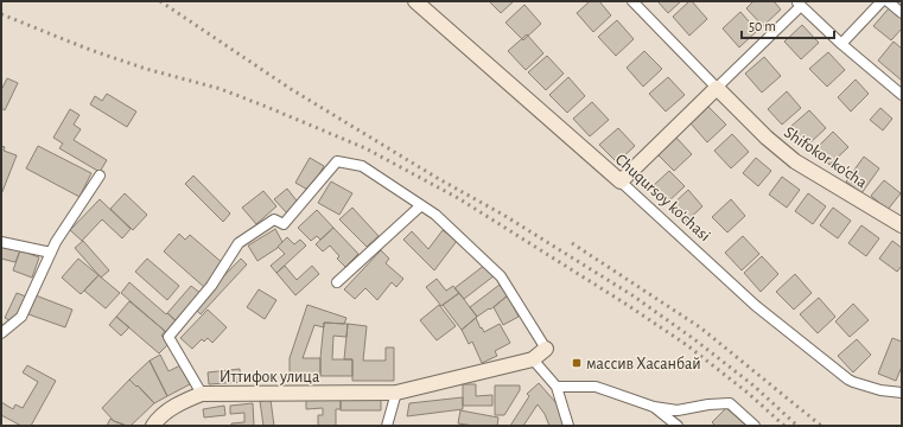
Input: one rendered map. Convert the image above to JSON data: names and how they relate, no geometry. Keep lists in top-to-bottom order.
{
  "streets": {
    "street": ["Shifokor ko'cha", "Chuqursoy ko'chasi", "Иттифок улица"]
  },
  "places": {
    "transit": ["массив Хасанбай"]
  },
  "scale_bar": "50 m"
}
